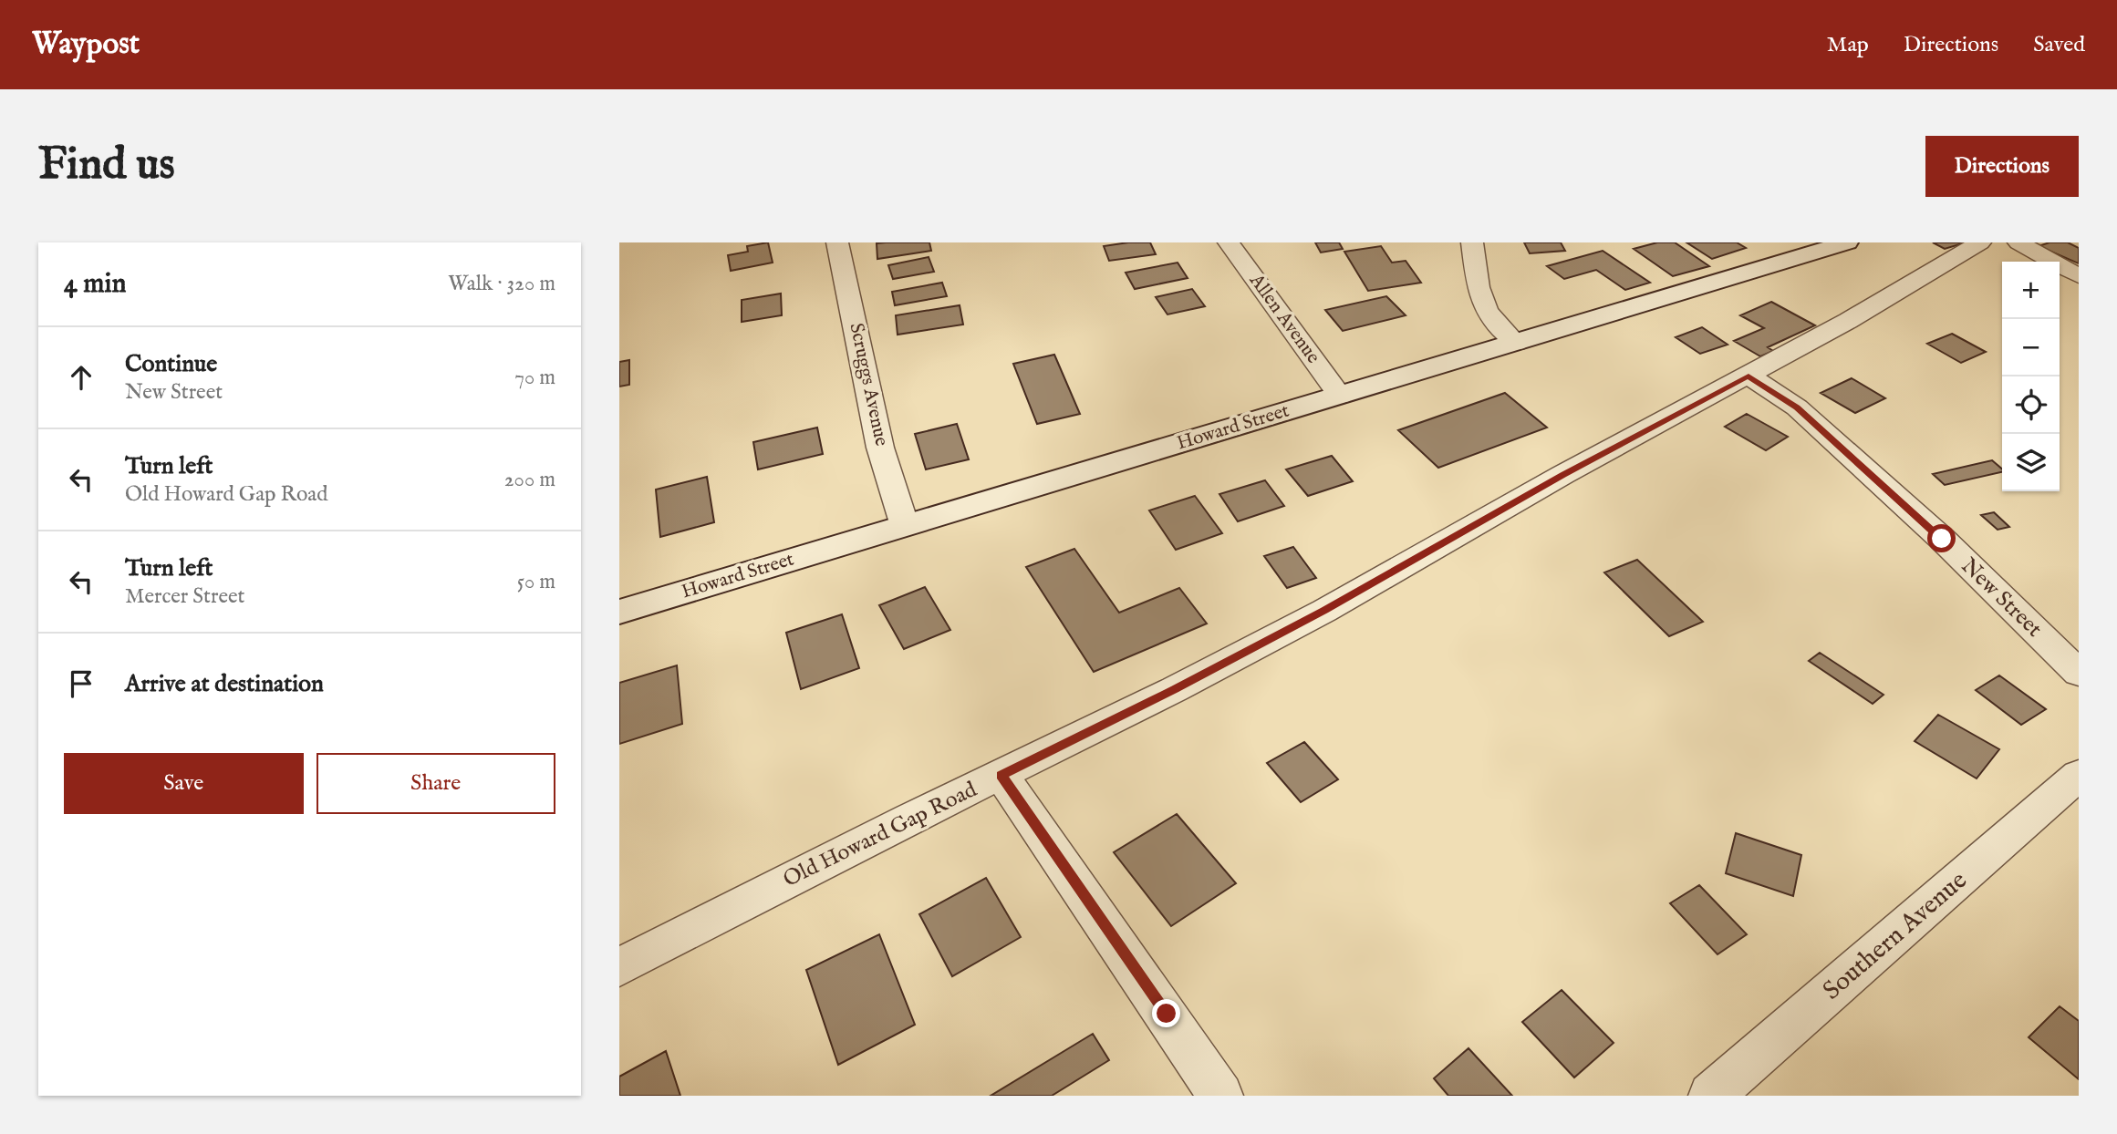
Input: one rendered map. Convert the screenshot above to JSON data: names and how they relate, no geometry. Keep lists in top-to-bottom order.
{
  "streets": {
    "street": [
      "Allen Avenue",
      "Scruggs Avenue",
      "Howard Street",
      "New Street",
      "Old Howard Gap Road",
      "Southern Avenue"
    ]
  },
  "crossings": [
    ["Allen Avenue", "Howard Street"],
    ["Scruggs Avenue", "Howard Street"],
    ["New Street", "Old Howard Gap Road"]
  ],
  "page": {
    "header": "Waypost",
    "nav": ["Map", "Directions", "Saved"],
    "buttons": [
      "Directions",
      ["Save", "Share"]
    ],
    "title": "Find us",
    "heading": ["4 min", "Walk · 320 m"],
    "map_buttons": ["+", "−"],
    "list": [
      ["Continue", "New Street", "70 m"],
      ["Turn left", "Old Howard Gap Road", "200 m"],
      ["Turn left", "Mercer Street", "50 m"],
      "Arrive at destination"
    ]
  }
}
